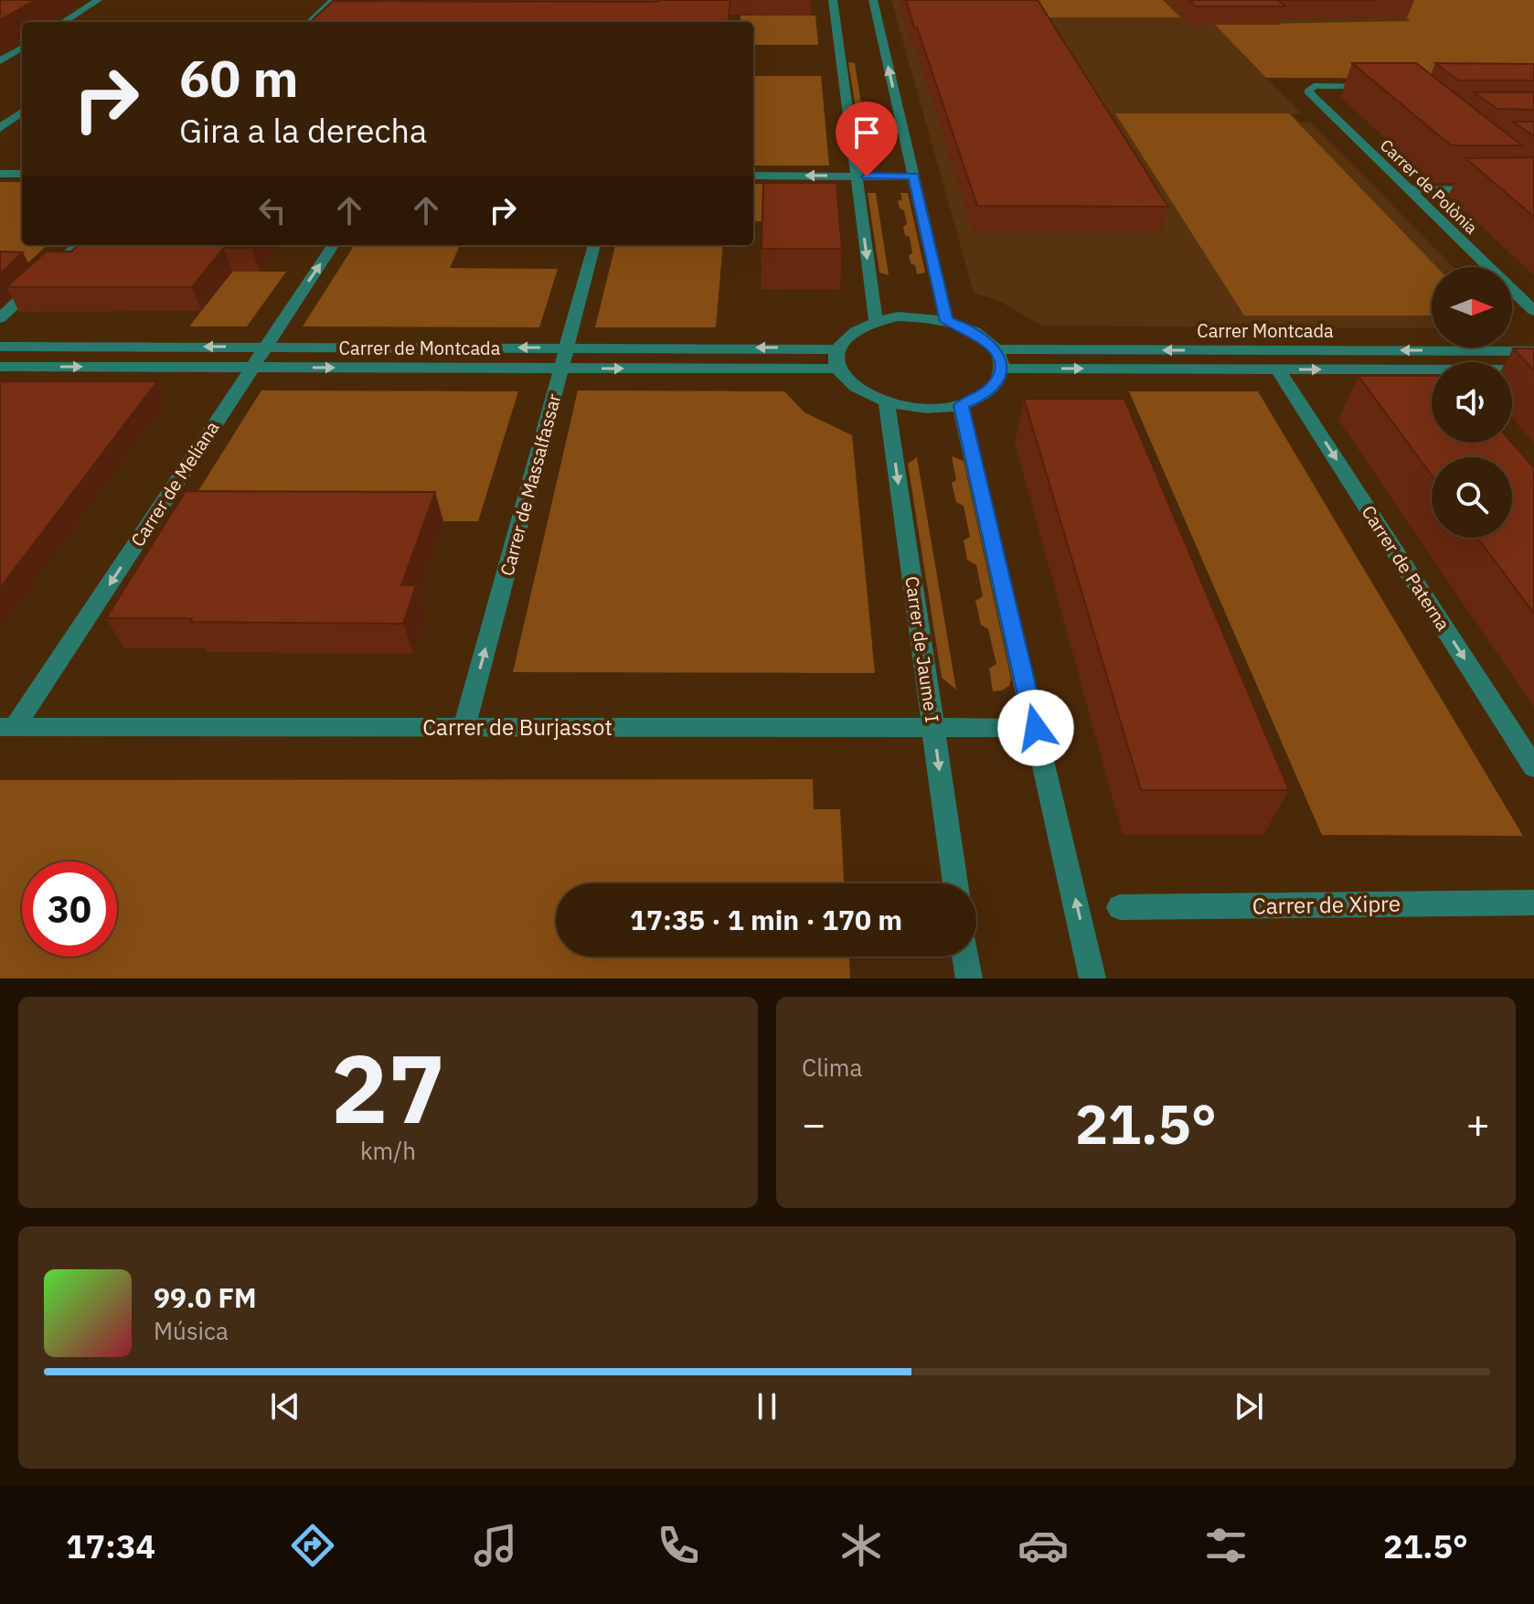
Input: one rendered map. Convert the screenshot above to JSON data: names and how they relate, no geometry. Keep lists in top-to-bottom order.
{
  "streets": {
    "street": [
      "Carrer de Polònia",
      "Carrer Montcada",
      "Carrer de Montcada",
      "Carrer de Meliana",
      "Carrer de Massalfassar",
      "Carrer de Paterna",
      "Carrer de Jaume I",
      "Carrer de Burjassot",
      "Carrer de Xipre"
    ]
  },
  "crossings": [
    ["Carrer Montcada", "Carrer de Montcada"],
    ["Carrer Montcada", "Carrer de Jaume I"],
    ["Carrer de Montcada", "Carrer de Meliana"],
    ["Carrer de Montcada", "Carrer de Massalfassar"],
    ["Carrer de Montcada", "Carrer de Jaume I"],
    ["Carrer de Meliana", "Carrer de Burjassot"],
    ["Carrer de Massalfassar", "Carrer de Burjassot"],
    ["Carrer de Jaume I", "Carrer de Burjassot"]
  ],
  "one_way": ["Carrer de Massalfassar", "Carrer de Paterna"],
  "north": "right",
  "page": {
    "turn": ["60 m", "Gira a la derecha"],
    "limit": "30",
    "trip": "17:35 · 1 min · 170 m",
    "tile": [
      ["27", "km/h"],
      "Clima"
    ],
    "heat": ["−", "21.5°", "+"],
    "song": ["99.0 FM", "Música"],
    "tabs": ["17:34", "21.5°"]
  }
}
